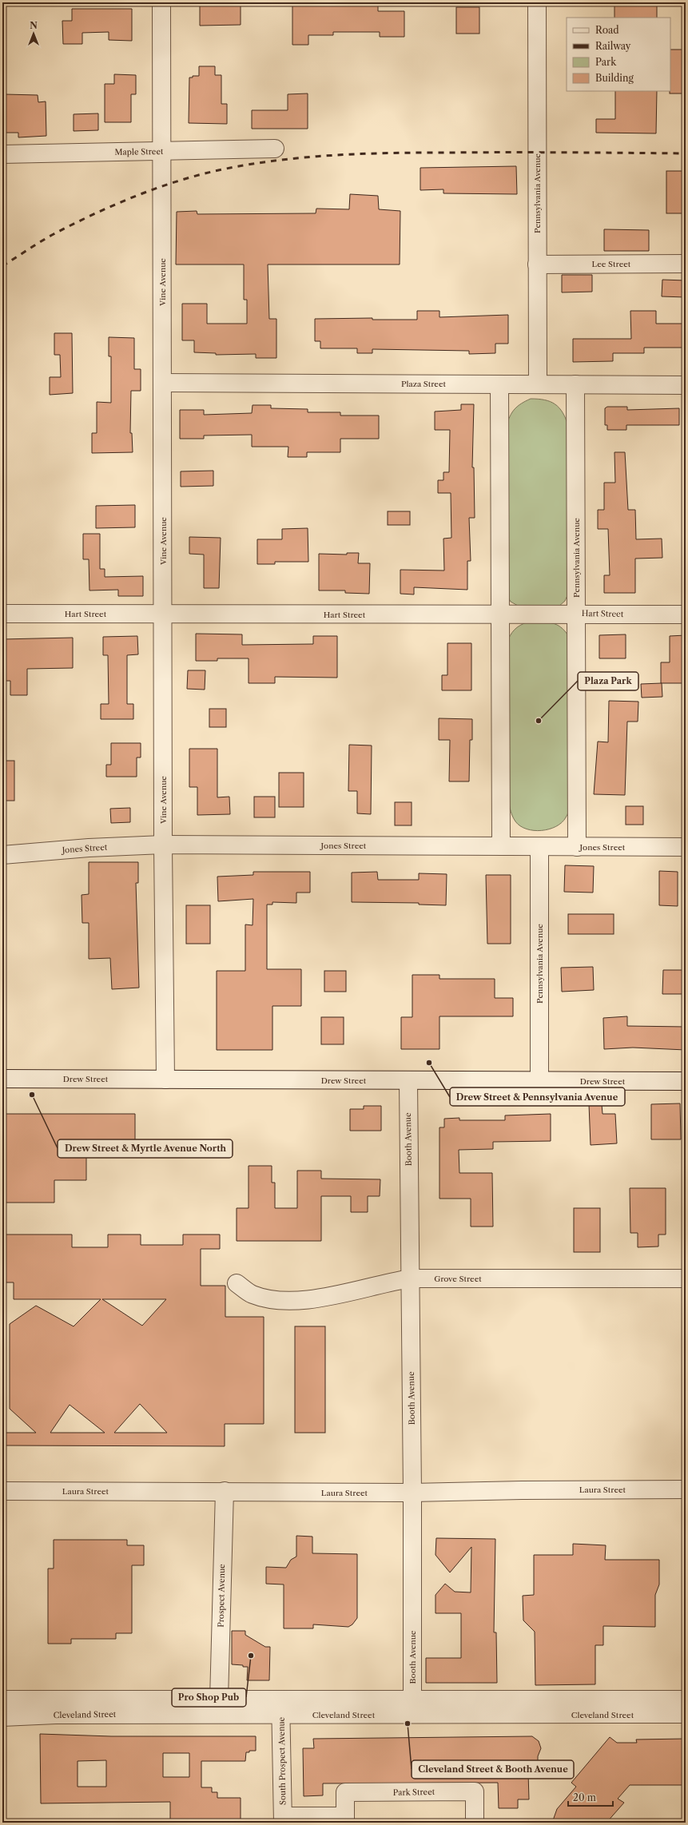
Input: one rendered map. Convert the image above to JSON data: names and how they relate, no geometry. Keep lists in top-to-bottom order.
{
  "streets": {
    "street": [
      "Maple Street",
      "Pennsylvania Avenue",
      "Lee Street",
      "Vine Avenue",
      "Plaza Street",
      "Hart Street",
      "Jones Street",
      "Drew Street",
      "Booth Avenue",
      "Grove Street",
      "Laura Street",
      "Prospect Avenue",
      "Cleveland Street",
      "South Prospect Avenue",
      "Park Street"
    ]
  },
  "crossings": [
    ["Maple Street", "Vine Avenue"],
    ["Pennsylvania Avenue", "Lee Street"],
    ["Pennsylvania Avenue", "Plaza Street"],
    ["Pennsylvania Avenue", "Hart Street"],
    ["Pennsylvania Avenue", "Jones Street"],
    ["Pennsylvania Avenue", "Drew Street"],
    ["Vine Avenue", "Plaza Street"],
    ["Vine Avenue", "Hart Street"],
    ["Vine Avenue", "Jones Street"],
    ["Vine Avenue", "Drew Street"],
    ["Drew Street", "Booth Avenue"],
    ["Booth Avenue", "Grove Street"],
    ["Booth Avenue", "Laura Street"],
    ["Booth Avenue", "Cleveland Street"],
    ["Laura Street", "Prospect Avenue"],
    ["Cleveland Street", "South Prospect Avenue"],
    ["South Prospect Avenue", "Park Street"]
  ],
  "places": [
    "Plaza Park",
    "Drew Street & Pennsylvania Avenue",
    "Drew Street & Myrtle Avenue North",
    "Pro Shop Pub",
    "Cleveland Street & Booth Avenue"
  ],
  "legend": [
    "Road",
    "Railway",
    "Park",
    "Building"
  ],
  "scale_bar": "20 m",
  "north": "top"
}
